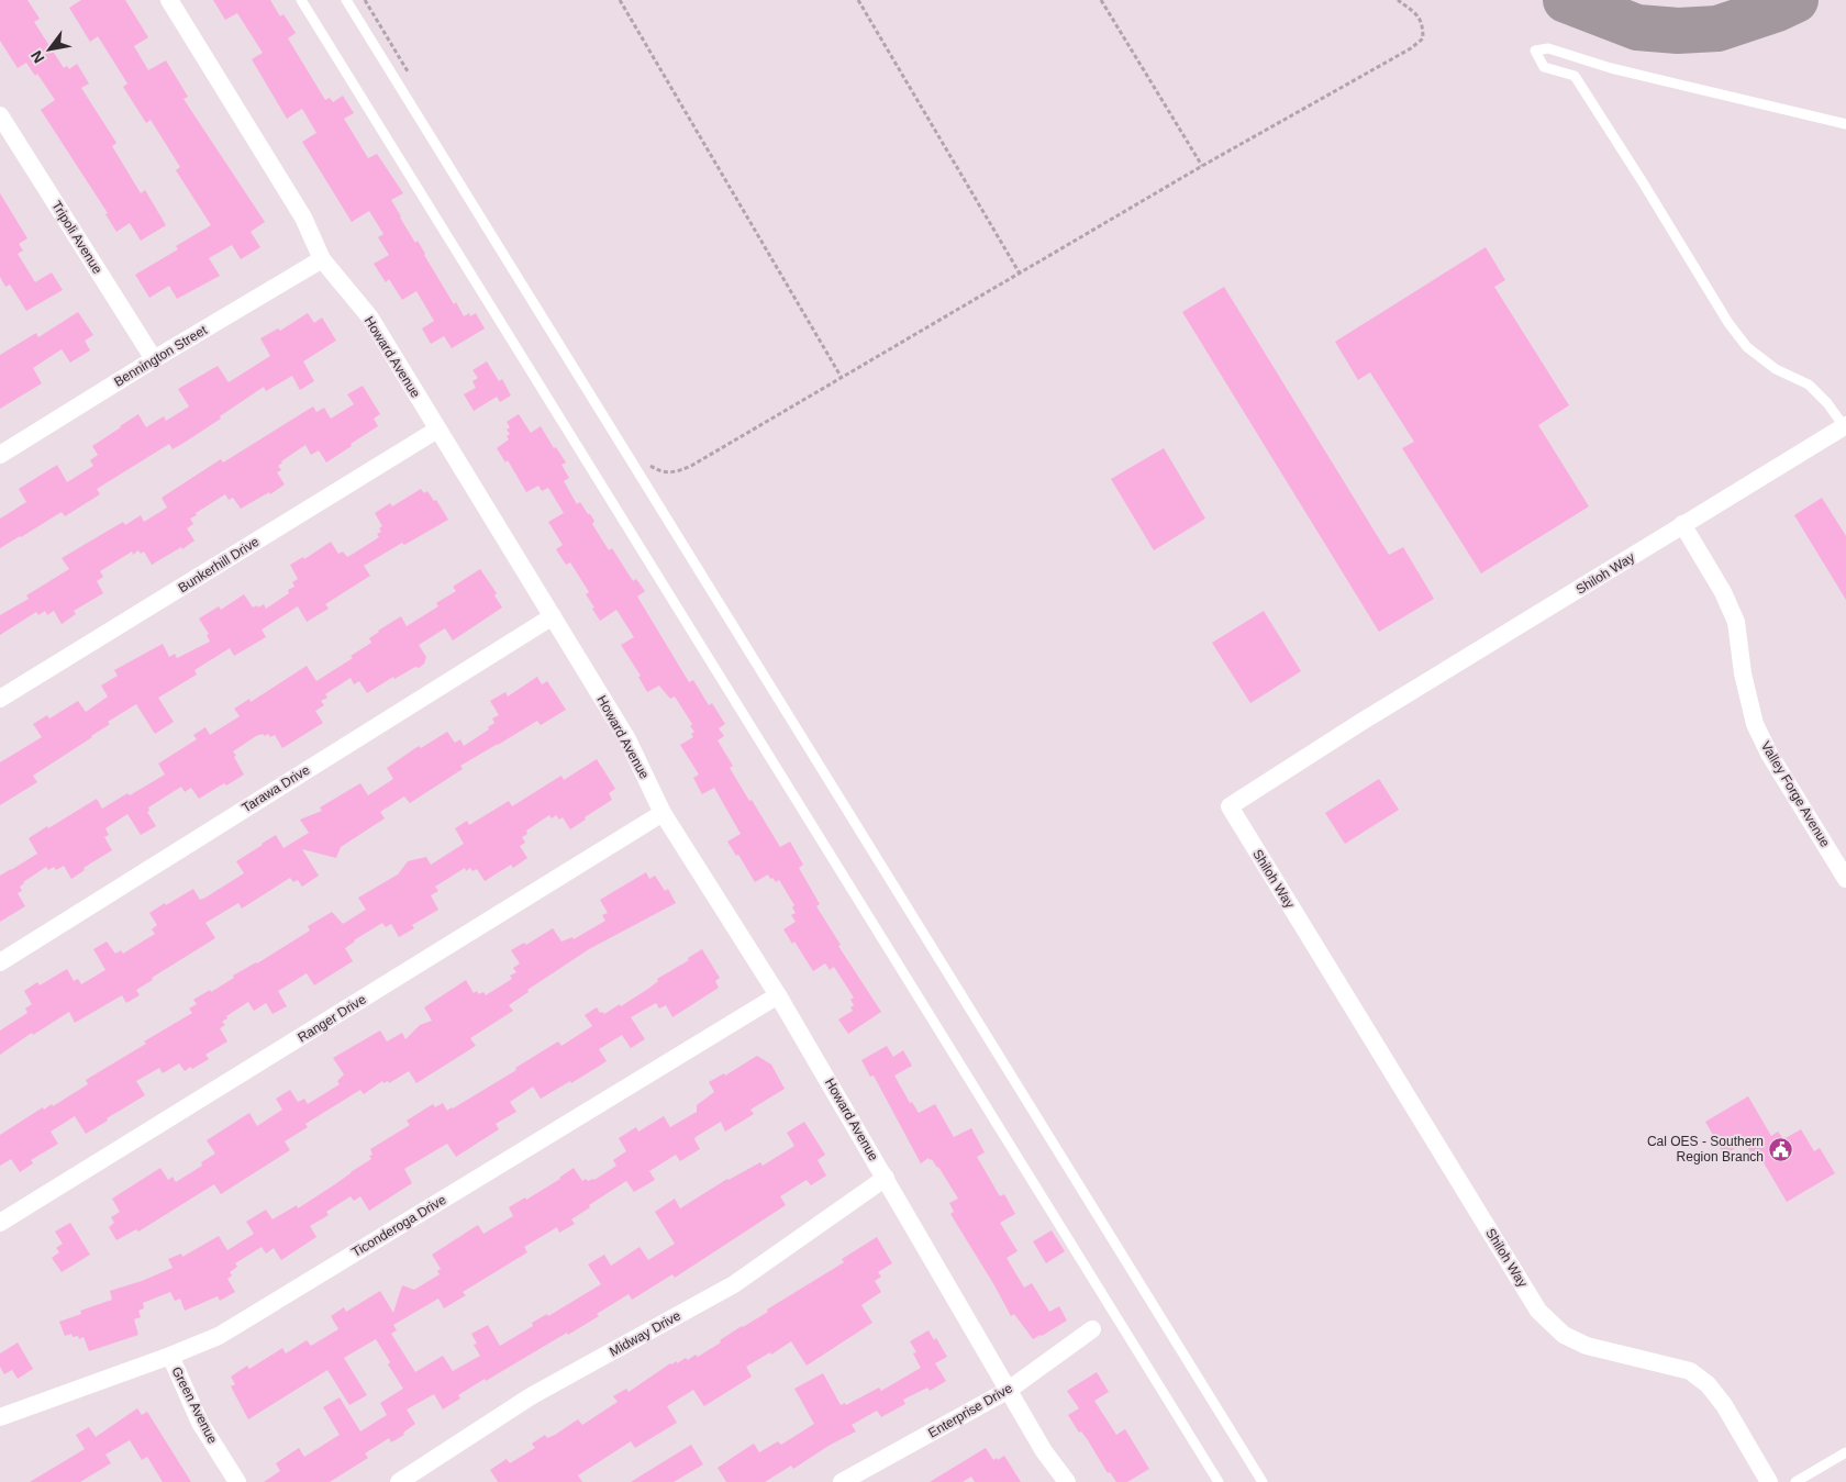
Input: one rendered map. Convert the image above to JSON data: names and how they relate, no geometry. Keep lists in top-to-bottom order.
{
  "streets": {
    "street": [
      "Tripoli Avenue",
      "Bennington Street",
      "Howard Avenue",
      "Bunkerhill Drive",
      "Shiloh Way",
      "Tarawa Drive",
      "Valley Forge Avenue",
      "Ranger Drive",
      "Ticonderoga Drive",
      "Midway Drive",
      "Green Avenue",
      "Enterprise Drive"
    ]
  },
  "crossings": [
    ["Tripoli Avenue", "Bennington Street"],
    ["Bennington Street", "Howard Avenue"],
    ["Howard Avenue", "Bunkerhill Drive"],
    ["Howard Avenue", "Tarawa Drive"],
    ["Howard Avenue", "Ranger Drive"],
    ["Howard Avenue", "Ticonderoga Drive"],
    ["Howard Avenue", "Midway Drive"],
    ["Howard Avenue", "Enterprise Drive"],
    ["Shiloh Way", "Valley Forge Avenue"],
    ["Ticonderoga Drive", "Green Avenue"]
  ],
  "places": {
    "public building": ["Cal OES - Southern Region Branch"]
  },
  "north": "bottom left"
}
